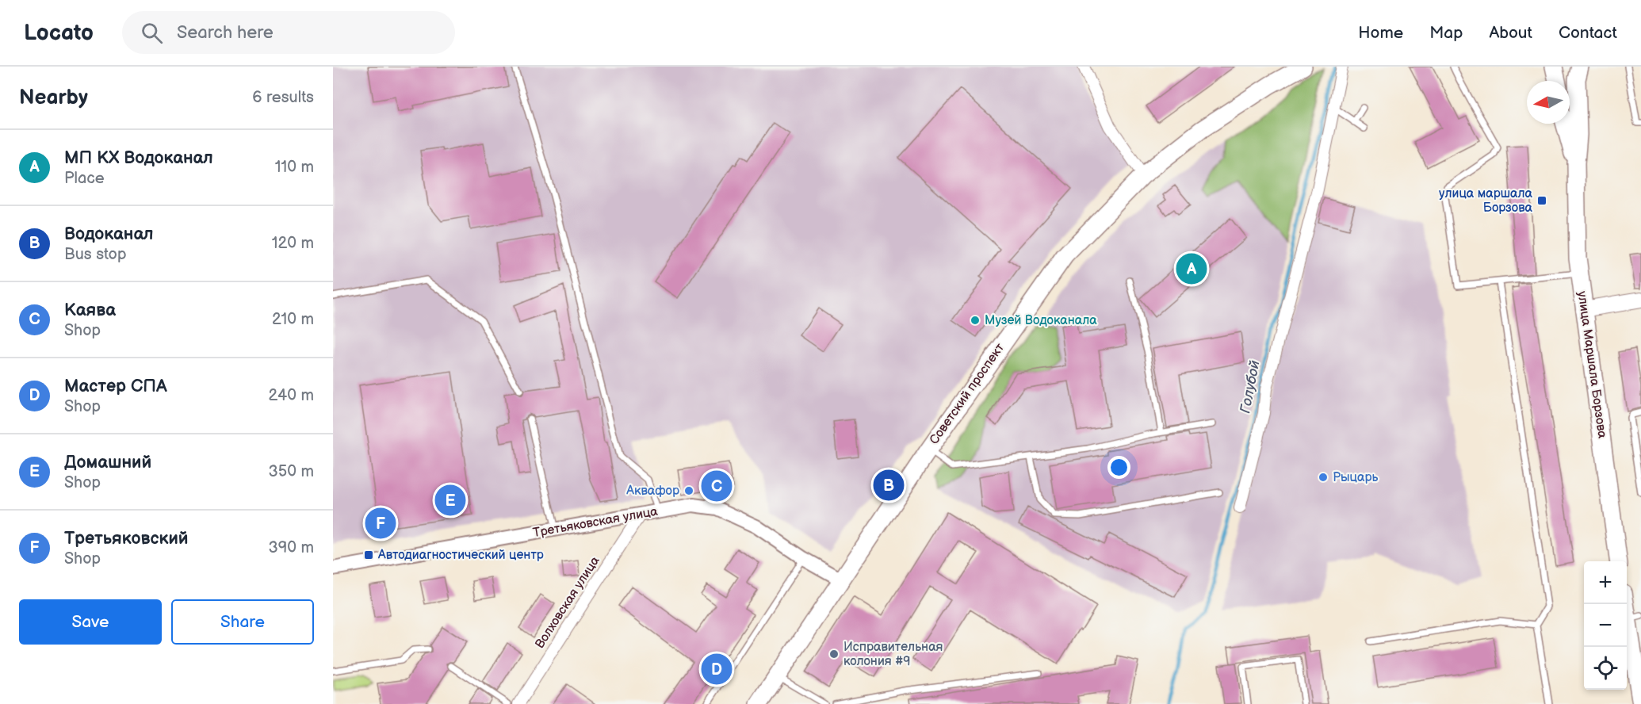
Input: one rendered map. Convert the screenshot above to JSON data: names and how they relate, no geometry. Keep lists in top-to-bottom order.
{
  "streets": {
    "main road": ["улица Маршала Борзова", "Советский проспект"],
    "street": ["Третьяковская улица", "Волховская улица"]
  },
  "crossings": [
    ["Советский проспект", "Третьяковская улица"],
    ["Третьяковская улица", "Волховская улица"]
  ],
  "water": ["Голубой"],
  "places": {
    "transit": ["улица маршала Борзова", "Автодиагностический центр"],
    "other": [
      "Музей Водоканала",
      "Рыцарь",
      "Аквафор",
      "Исправительная колония #9"
    ]
  },
  "north": "left",
  "page": {
    "header": "Locato",
    "search": "Search here",
    "nav": [
      "Home",
      "Map",
      "About",
      "Contact"
    ],
    "heading": ["Nearby", "6 results"],
    "list": [
      {
        "mark": "A",
        "name": "МП КХ Водоканал",
        "note": "Place",
        "value": "110 m"
      },
      {
        "mark": "B",
        "name": "Водоканал",
        "note": "Bus stop",
        "value": "120 m"
      },
      {
        "mark": "C",
        "name": "Каява",
        "note": "Shop",
        "value": "210 m"
      },
      {
        "mark": "D",
        "name": "Мастер СПА",
        "note": "Shop",
        "value": "240 m"
      },
      {
        "mark": "E",
        "name": "Домашний",
        "note": "Shop",
        "value": "350 m"
      },
      {
        "mark": "F",
        "name": "Третьяковский",
        "note": "Shop",
        "value": "390 m"
      }
    ],
    "pins": [
      "A",
      "B",
      "C",
      "E",
      "F",
      "D"
    ],
    "map_buttons": ["+", "−"],
    "buttons": ["Save", "Share"]
  }
}
